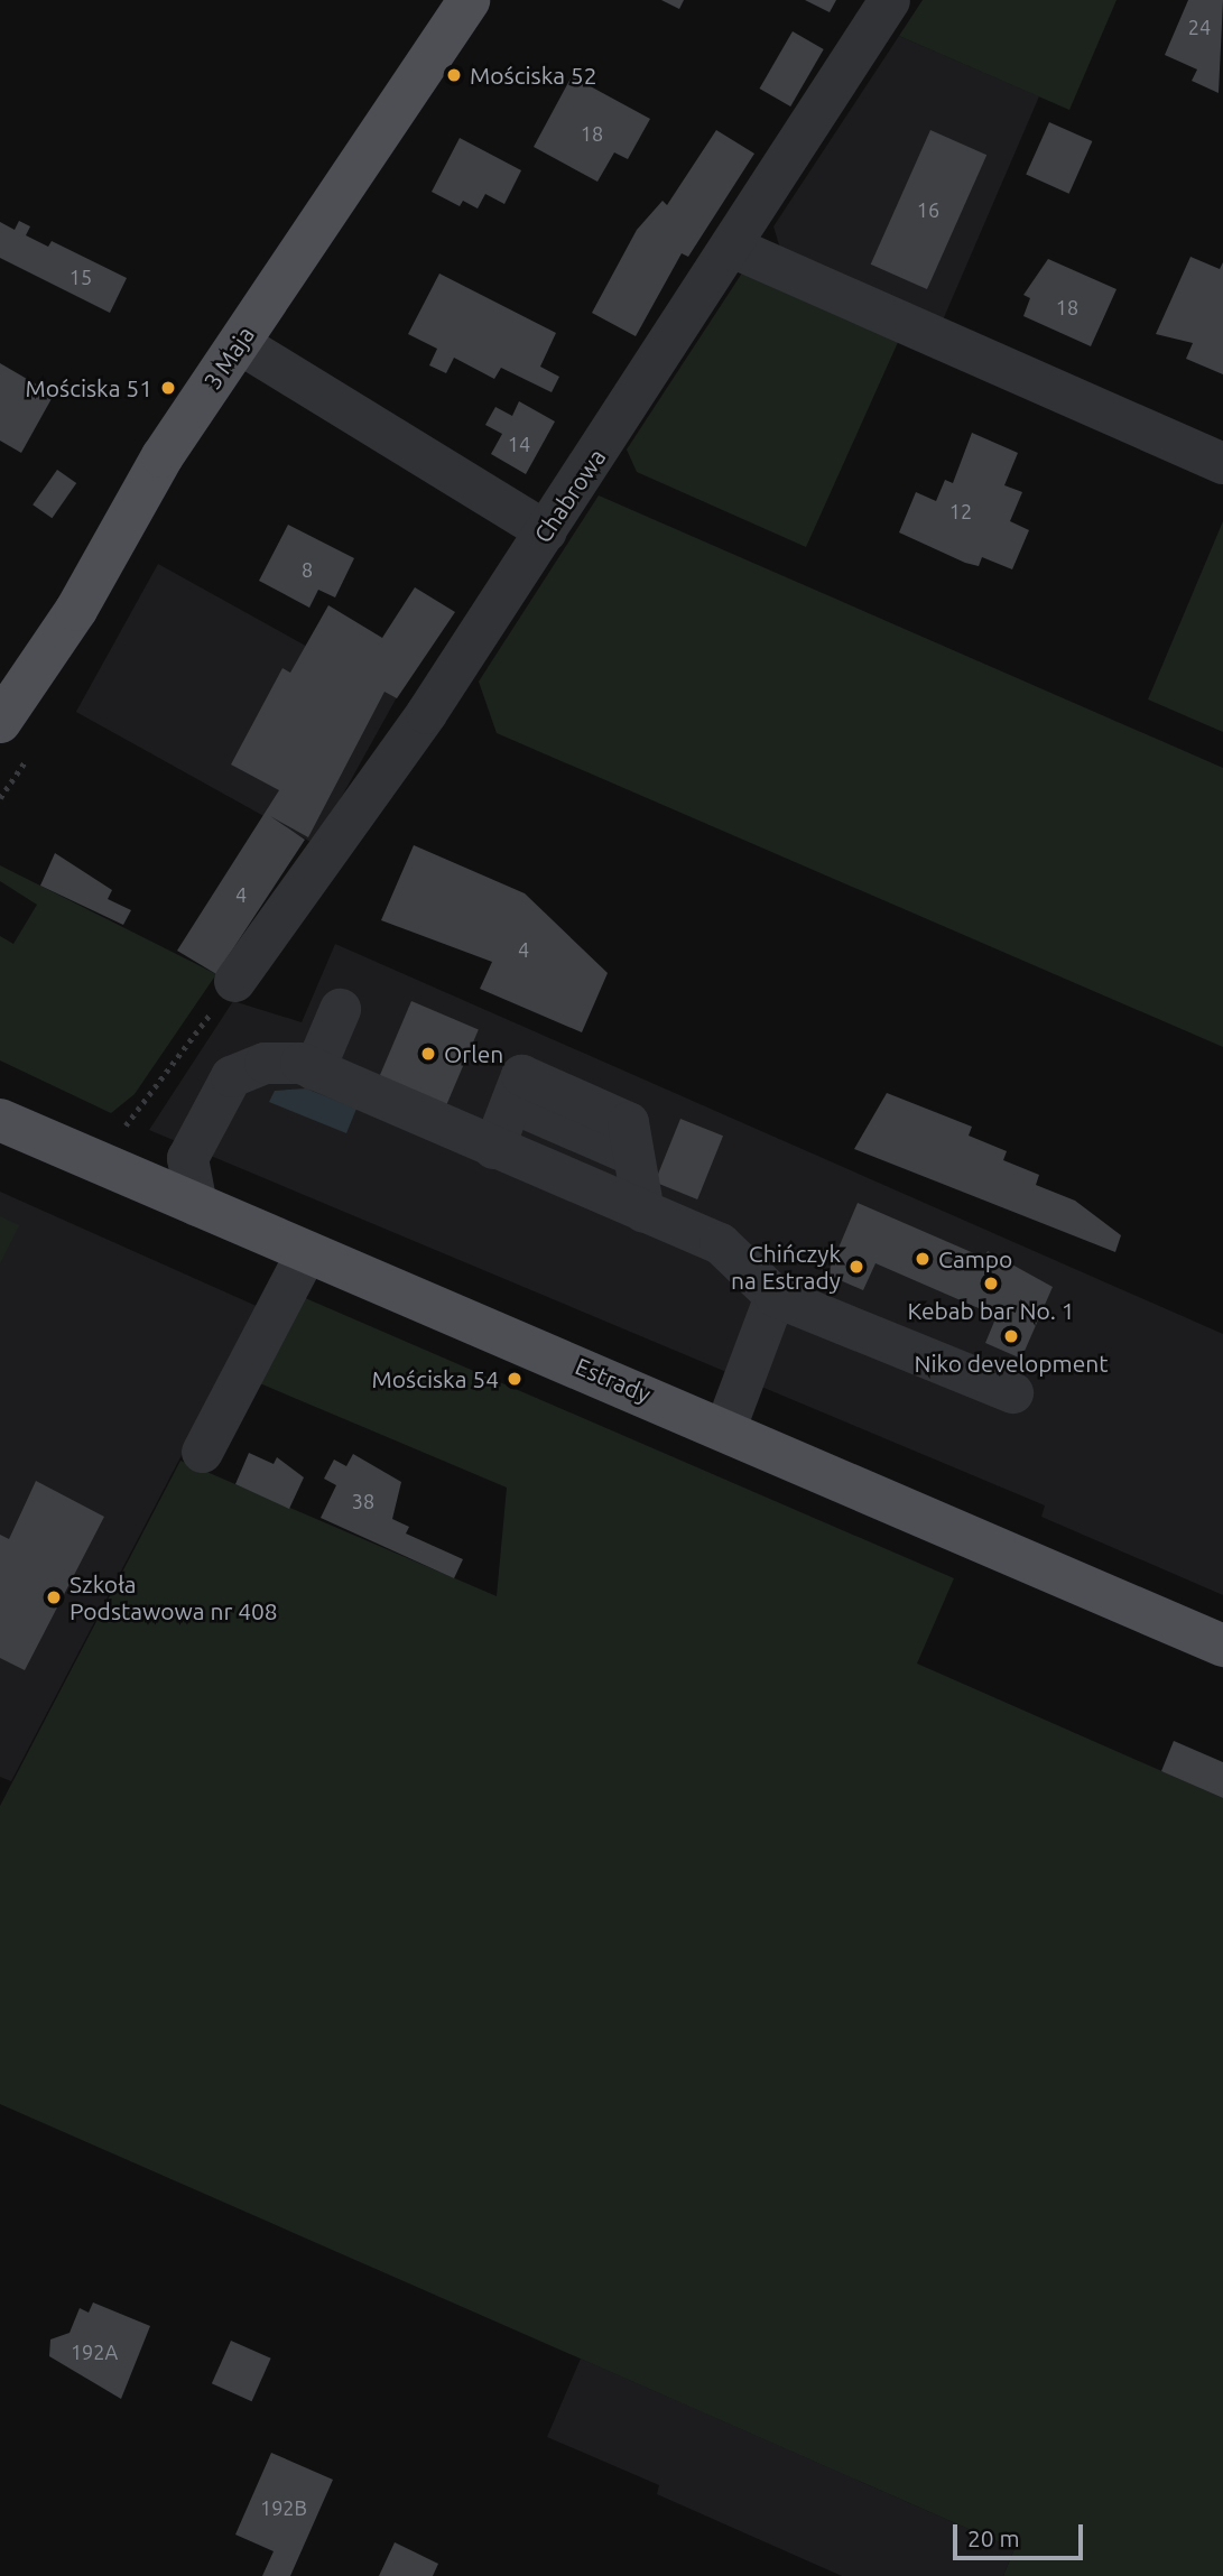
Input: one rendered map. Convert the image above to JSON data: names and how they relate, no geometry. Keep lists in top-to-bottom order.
{
  "streets": {
    "main road": ["3 Maja", "Estrady"],
    "street": ["Chabrowa"]
  },
  "places": [
    "Mościska 52",
    "Mościska 51",
    "Orlen",
    "Campo",
    "Chińczyk na Estrady",
    "Kebab bar No. 1",
    "Niko development",
    "Mościska 54",
    "Szkoła Podstawowa nr 408"
  ],
  "house_numbers": [
    "24",
    "18",
    "16",
    "15",
    "18",
    "14",
    "12",
    "8",
    "4",
    "4",
    "38",
    "192A",
    "192B"
  ],
  "scale_bar": "20 m"
}
